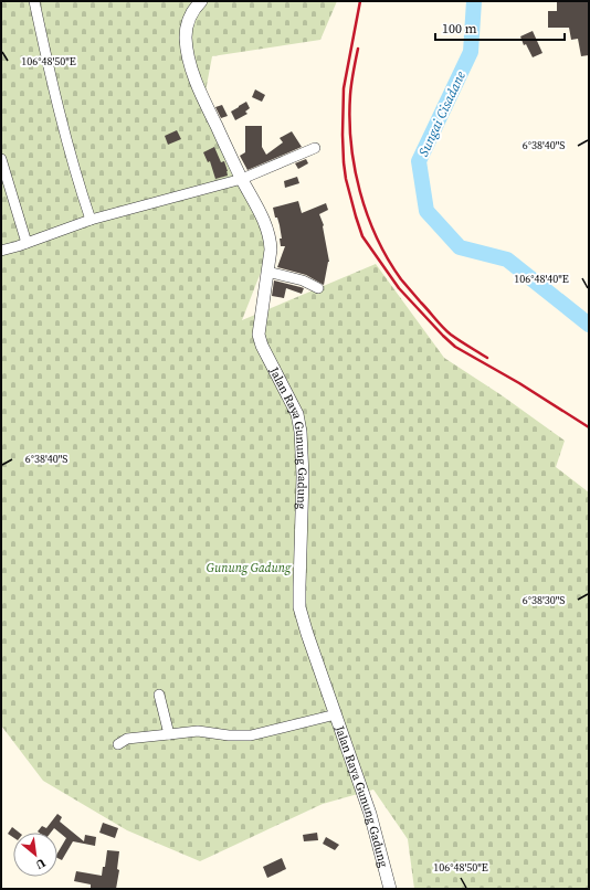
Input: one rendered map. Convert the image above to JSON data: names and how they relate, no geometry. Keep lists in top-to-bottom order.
{
  "streets": {
    "street": ["Jalan Raya Gunung Gadung"]
  },
  "water": ["Sungai Cisadane"],
  "parks": ["Gunung Gadung"],
  "scale_bar": "100 m",
  "north": "bottom right",
  "coordinates": [
    "106°48'50\"E",
    "6°38'40\"S",
    "106°48'40\"E",
    "6°38'30\"S"
  ]
}
